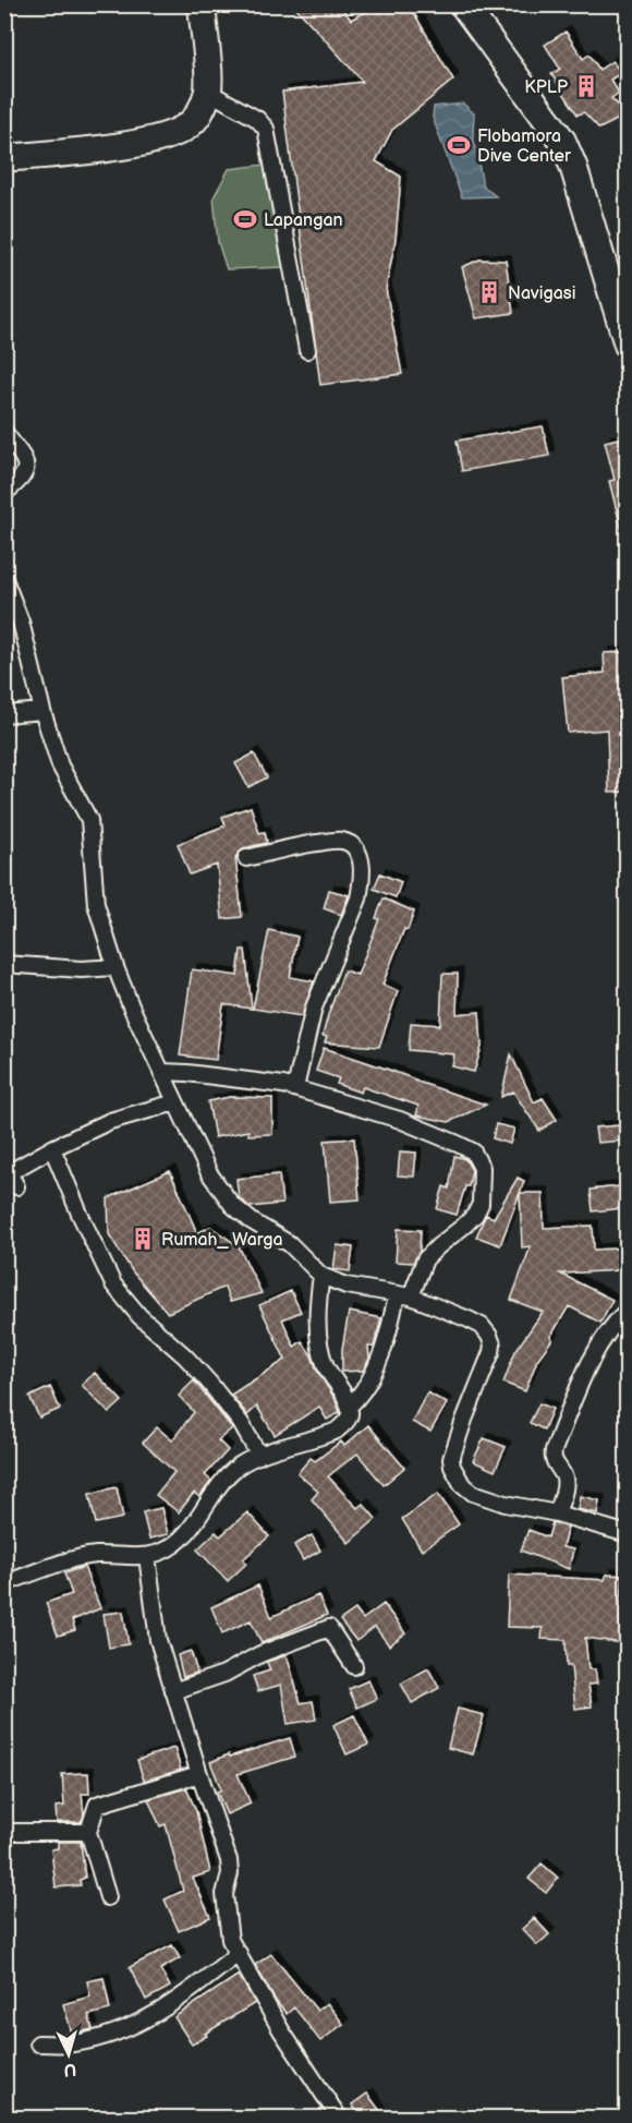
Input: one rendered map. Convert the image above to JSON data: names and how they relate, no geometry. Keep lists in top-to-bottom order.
{
  "places": {
    "building": ["KPLP", "Navigasi", "Rumah_ Warga"],
    "sports": ["Flobamora Dive Center", "Lapangan"]
  },
  "north": "bottom"
}
